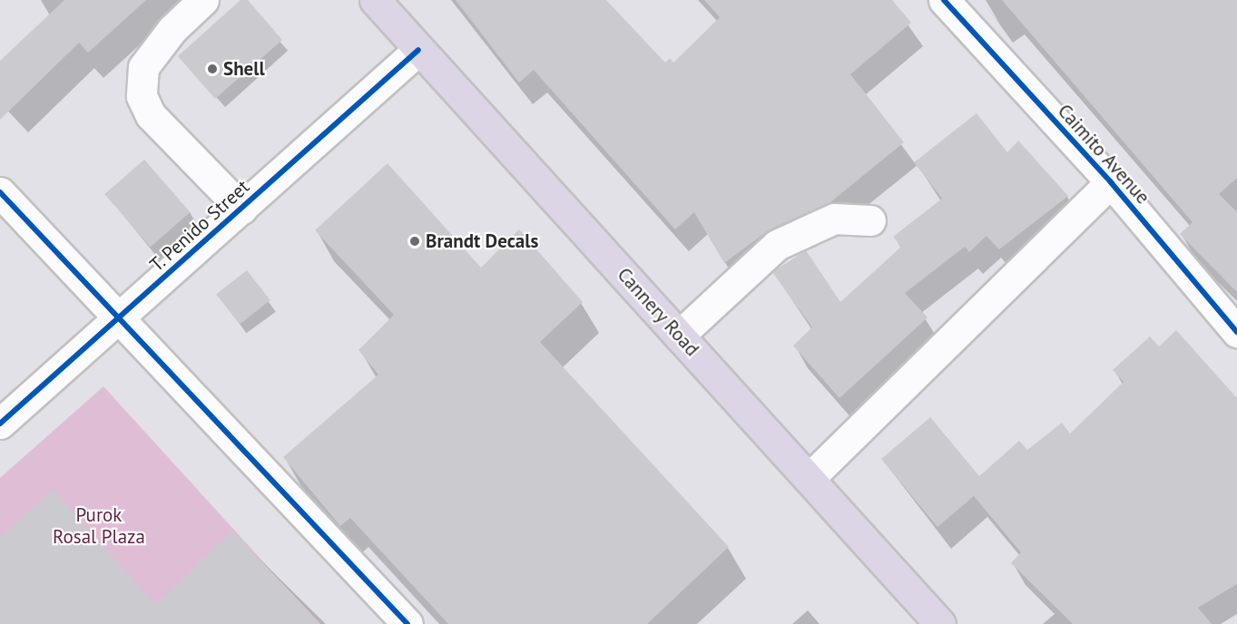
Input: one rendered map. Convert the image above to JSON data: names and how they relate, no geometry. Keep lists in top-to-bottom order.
{
  "streets": {
    "main road": ["Cannery Road"],
    "street": ["Caimito Avenue", "T. Penido Street"]
  },
  "crossings": [
    ["T. Penido Street", "Cannery Road"]
  ],
  "parks": ["Purok Rosal Plaza"],
  "places": ["Shell", "Brandt Decals"]
}
